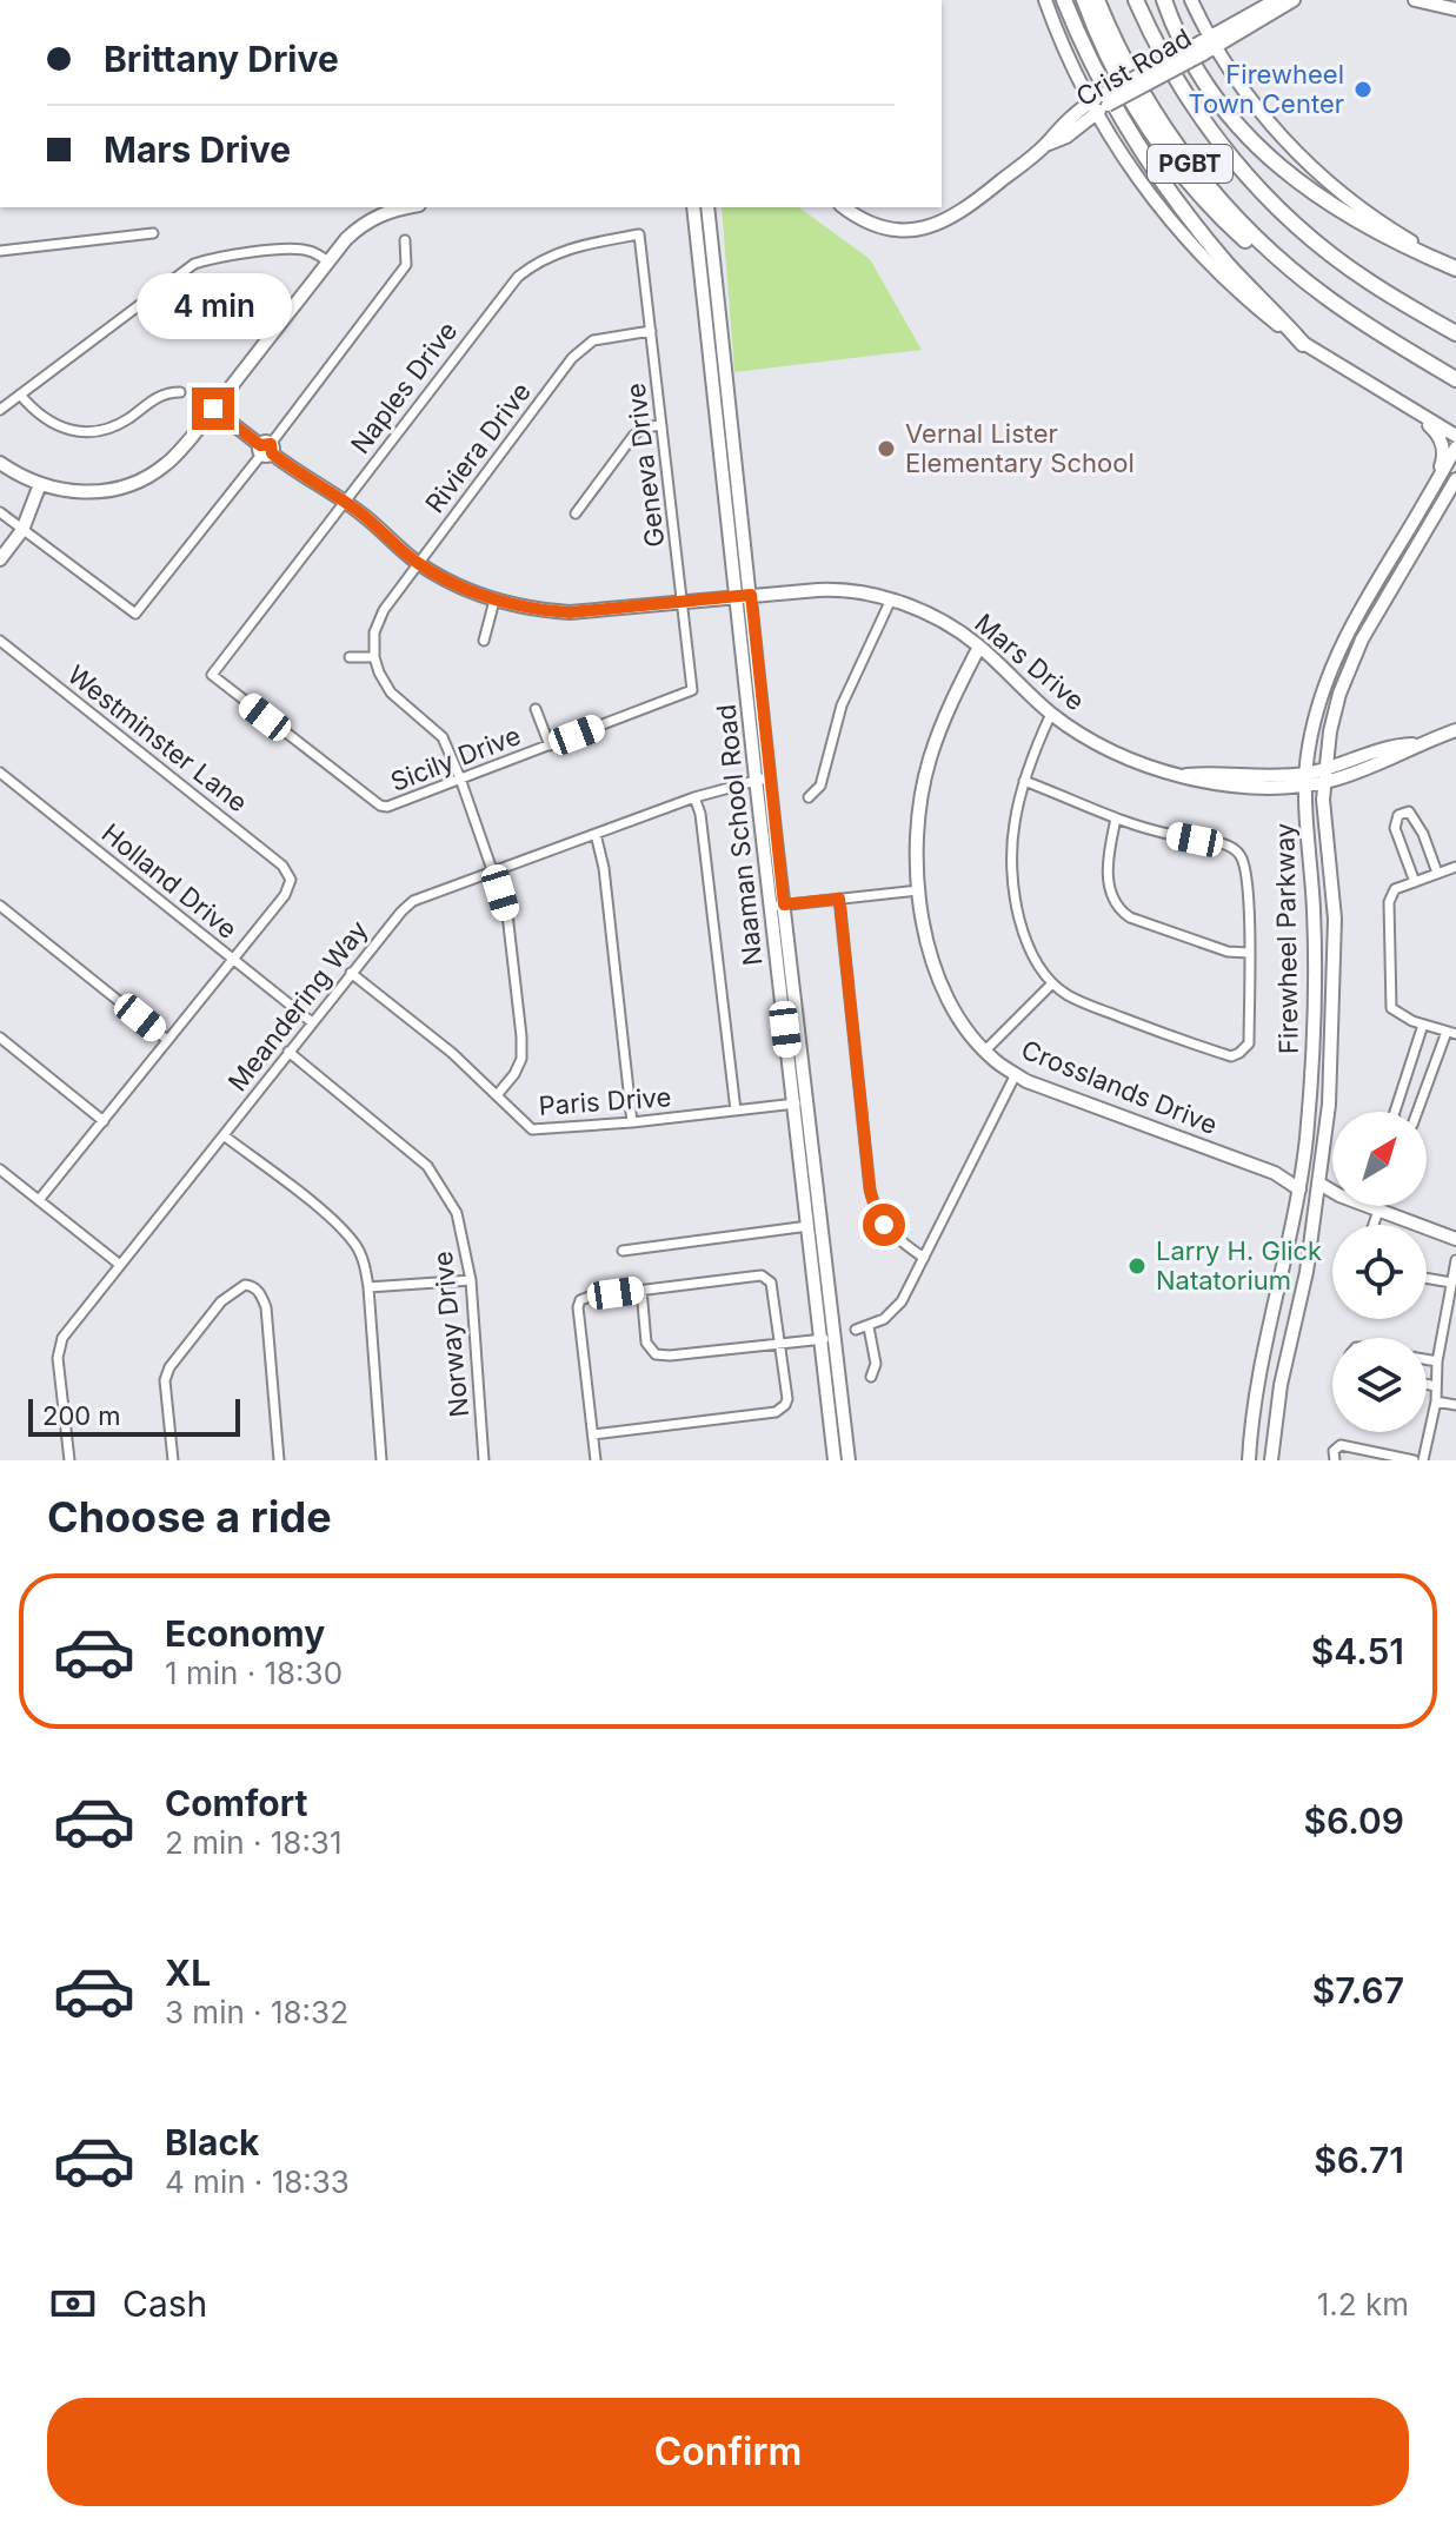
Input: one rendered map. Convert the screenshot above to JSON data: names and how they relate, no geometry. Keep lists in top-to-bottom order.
{
  "streets": {
    "highway": ["PGBT"],
    "main road": [
      "Crist Road",
      "Mars Drive",
      "Naaman School Road",
      "Firewheel Parkway",
      "Crosslands Drive"
    ],
    "street": [
      "Naples Drive",
      "Riviera Drive",
      "Geneva Drive",
      "Westminster Lane",
      "Sicily Drive",
      "Holland Drive",
      "Meandering Way",
      "Paris Drive",
      "Norway Drive"
    ]
  },
  "crossings": [
    ["Naples Drive", "Geneva Drive"],
    ["Naples Drive", "Mars Drive"],
    ["Naples Drive", "Sicily Drive"],
    ["Riviera Drive", "Geneva Drive"],
    ["Riviera Drive", "Mars Drive"],
    ["Geneva Drive", "Mars Drive"],
    ["Geneva Drive", "Sicily Drive"],
    ["Mars Drive", "Naaman School Road"],
    ["Mars Drive", "Firewheel Parkway"],
    ["Mars Drive", "Crosslands Drive"],
    ["Westminster Lane", "Holland Drive"],
    ["Naaman School Road", "Meandering Way"],
    ["Naaman School Road", "Paris Drive"],
    ["Holland Drive", "Meandering Way"],
    ["Firewheel Parkway", "Crosslands Drive"],
    ["Meandering Way", "Paris Drive"],
    ["Meandering Way", "Norway Drive"]
  ],
  "places": ["Firewheel Town Center", "Vernal Lister Elementary School", "Larry H. Glick Natatorium"],
  "scale_bar": "200 m",
  "north": "top right",
  "page": {
    "banner": ["Brittany Drive", "Mars Drive"],
    "bubble": "4 min",
    "scale": "200 m",
    "heading": "Choose a ride",
    "list": [
      {
        "name": "Economy",
        "note": "1 min · 18:30",
        "value": "$4.51"
      },
      {
        "name": "Comfort",
        "note": "2 min · 18:31",
        "value": "$6.09"
      },
      {
        "name": "XL",
        "note": "3 min · 18:32",
        "value": "$7.67"
      },
      {
        "name": "Black",
        "note": "4 min · 18:33",
        "value": "$6.71"
      }
    ],
    "pay": ["Cash", "1.2 km"],
    "buttons": "Confirm"
  }
}
